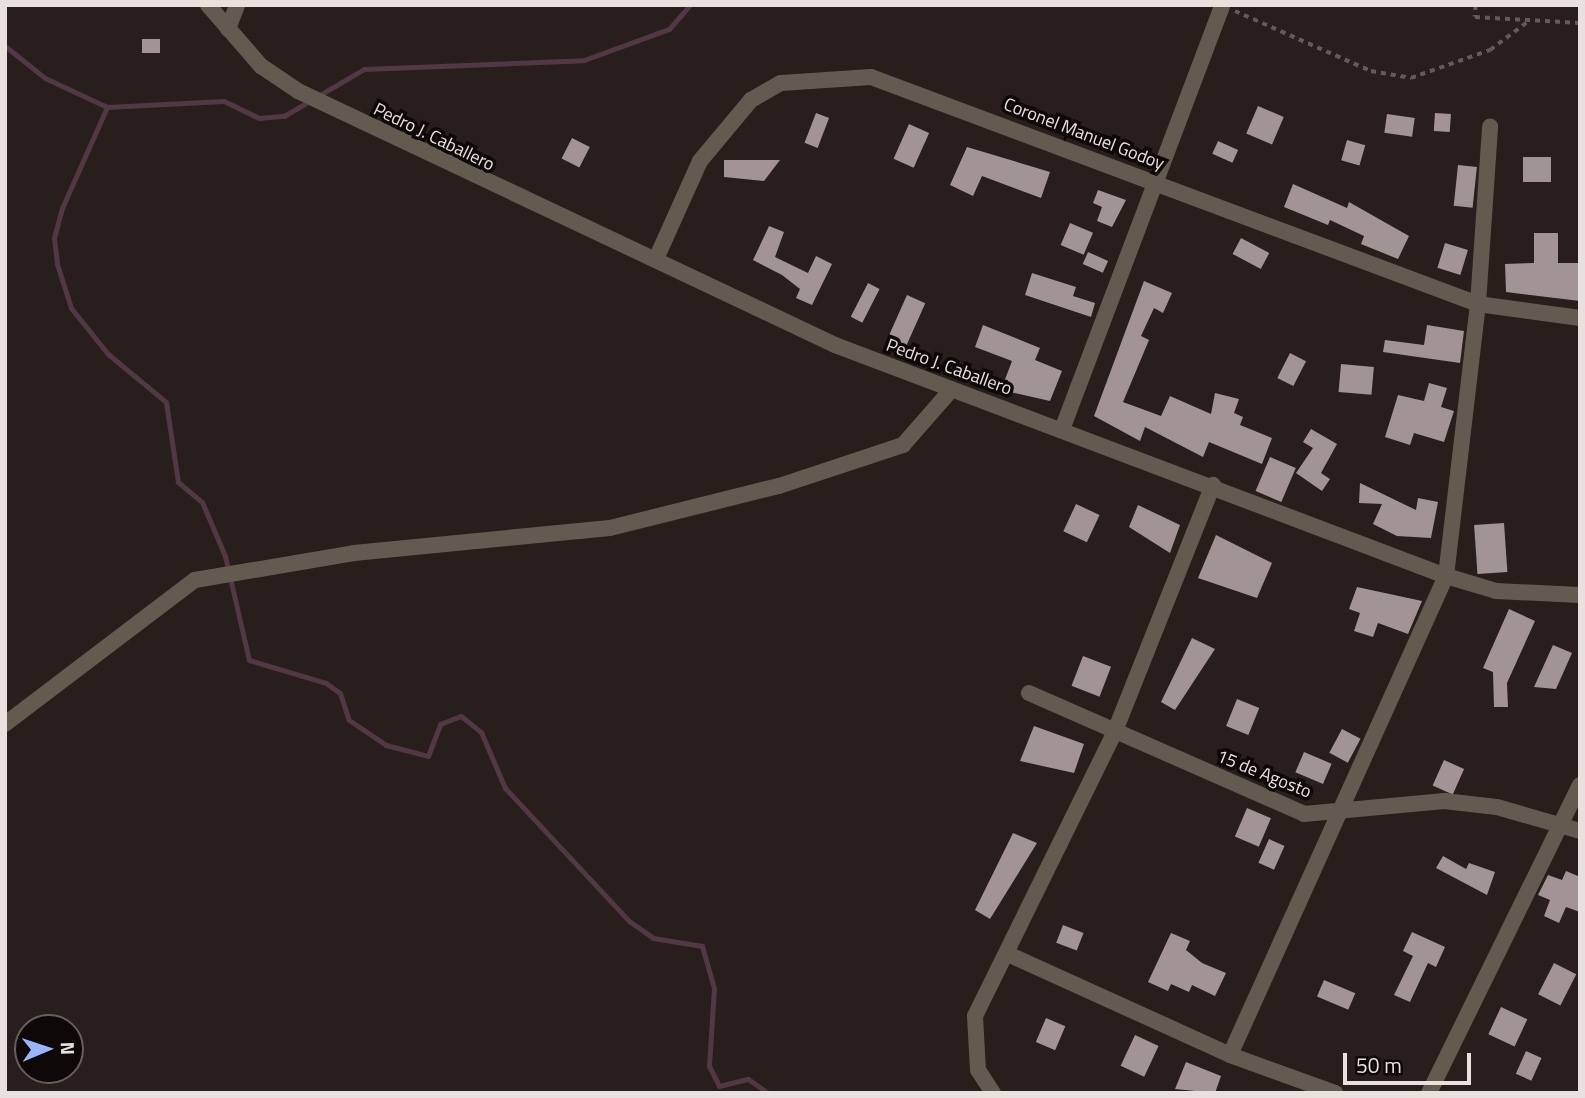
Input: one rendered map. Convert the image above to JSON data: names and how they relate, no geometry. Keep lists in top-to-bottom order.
{
  "streets": {
    "street": ["Coronel Manuel Godoy", "Pedro J. Caballero", "15 de Agosto"]
  },
  "crossings": [
    ["Coronel Manuel Godoy", "Pedro J. Caballero"]
  ],
  "scale_bar": "50 m",
  "north": "right"
}
